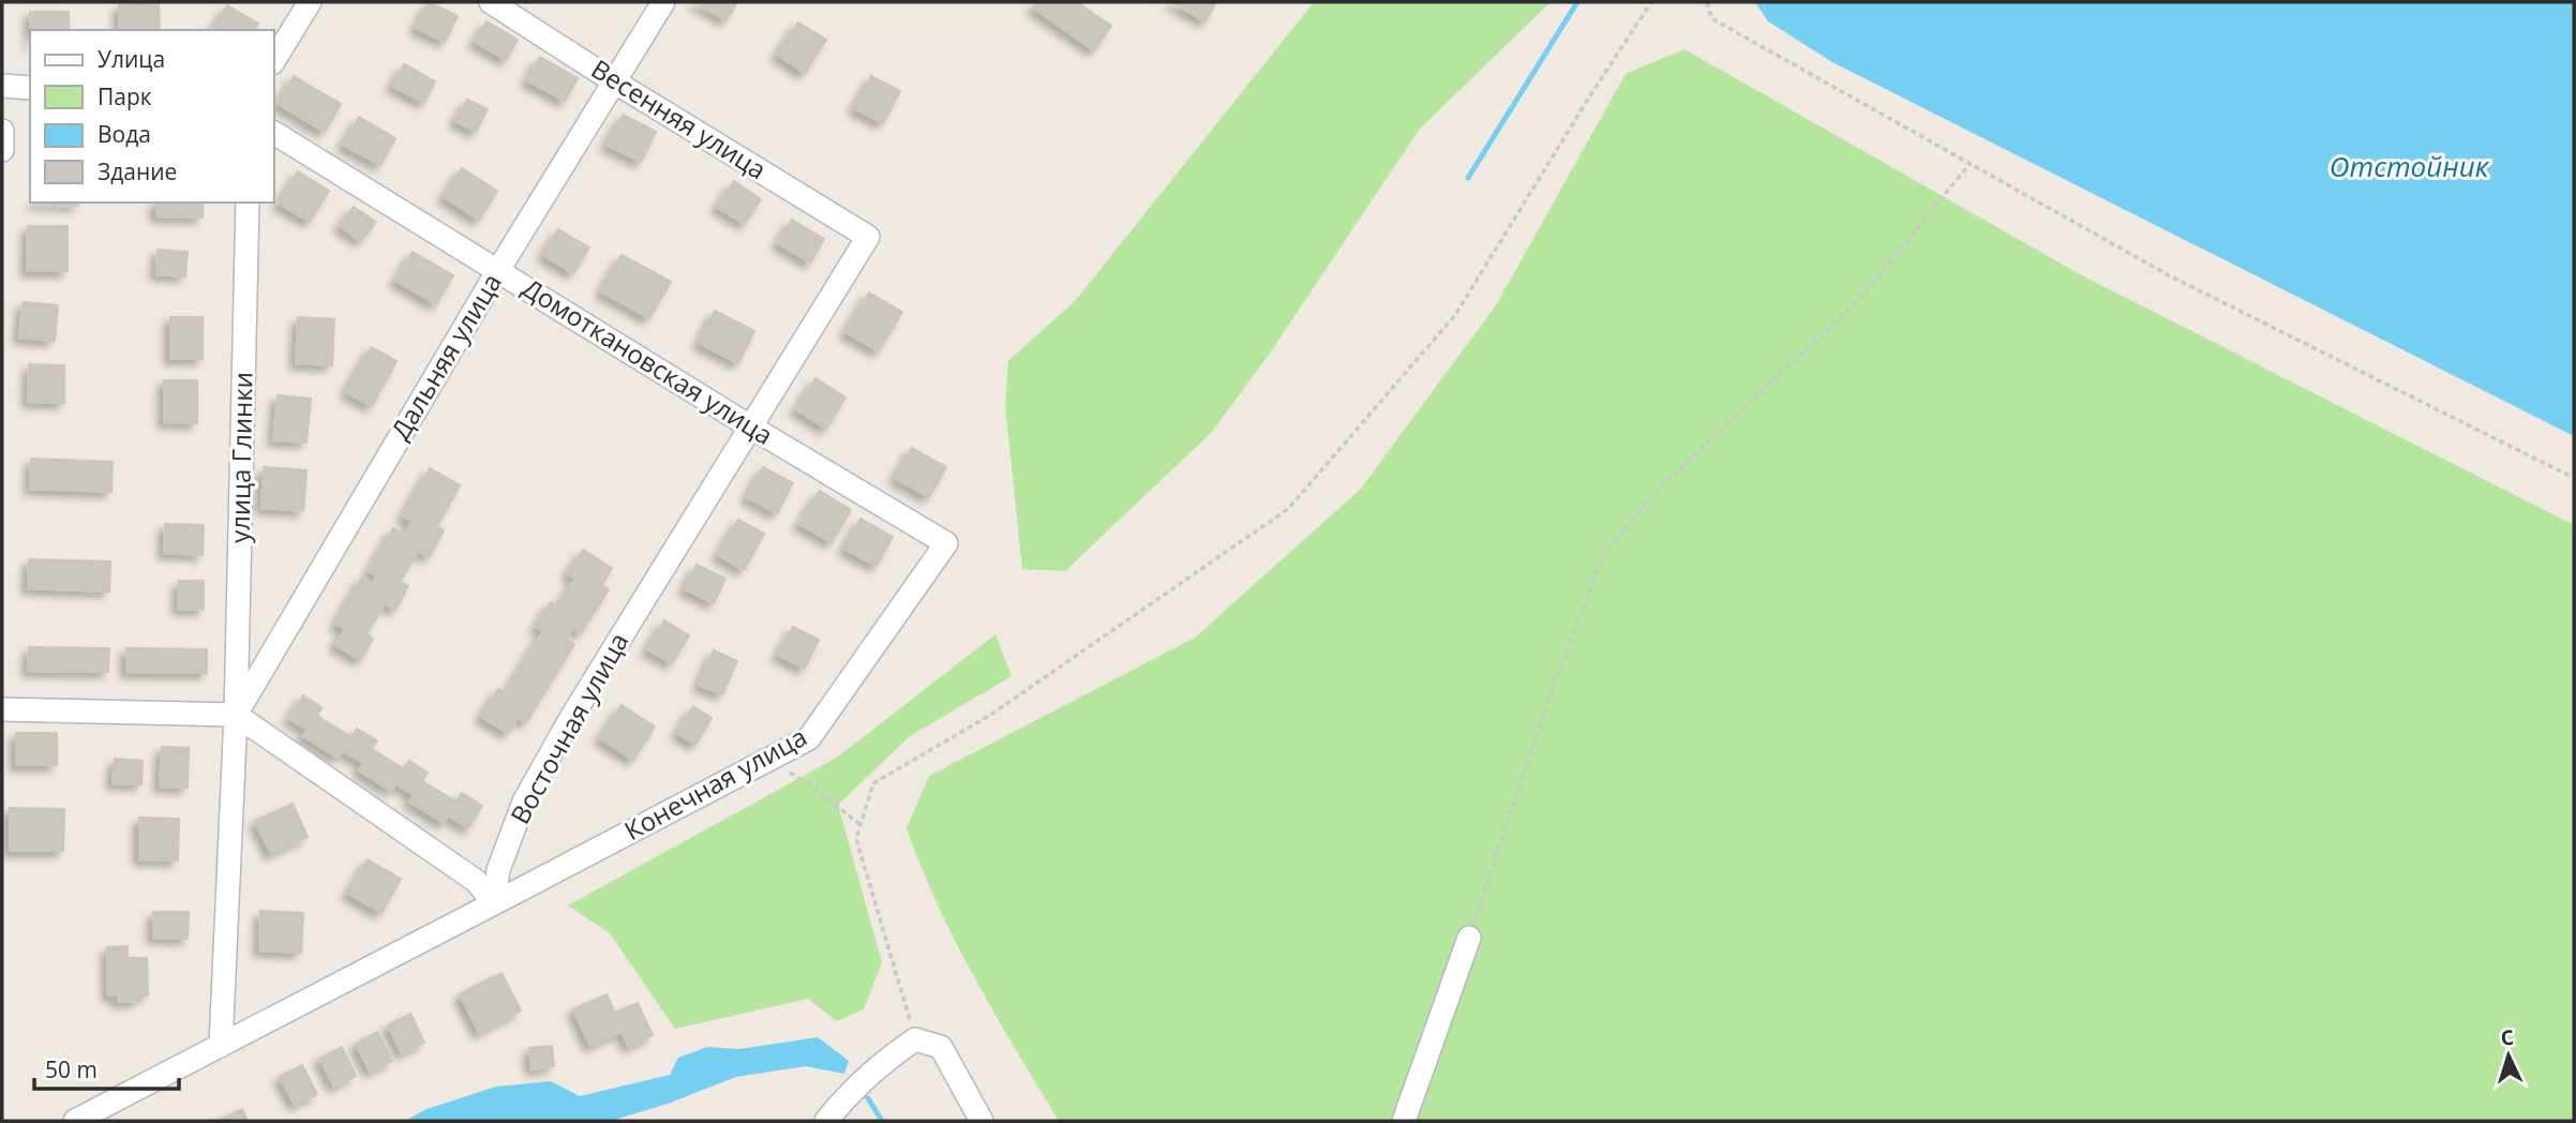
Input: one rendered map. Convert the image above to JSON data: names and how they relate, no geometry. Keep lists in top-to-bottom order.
{
  "streets": {
    "street": [
      "Весенняя улица",
      "Дальняя улица",
      "Домоткановская улица",
      "улица Глинки",
      "Восточная улица",
      "Конечная улица"
    ]
  },
  "crossings": [
    ["Весенняя улица", "Дальняя улица"],
    ["Весенняя улица", "Восточная улица"],
    ["Дальняя улица", "Домоткановская улица"],
    ["Дальняя улица", "улица Глинки"],
    ["Домоткановская улица", "Восточная улица"],
    ["Домоткановская улица", "Конечная улица"],
    ["Восточная улица", "Конечная улица"]
  ],
  "water": ["Отстойник"],
  "legend": [
    "Улица",
    "Парк",
    "Вода",
    "Здание"
  ],
  "scale_bar": "50 m",
  "north": "top"
}
